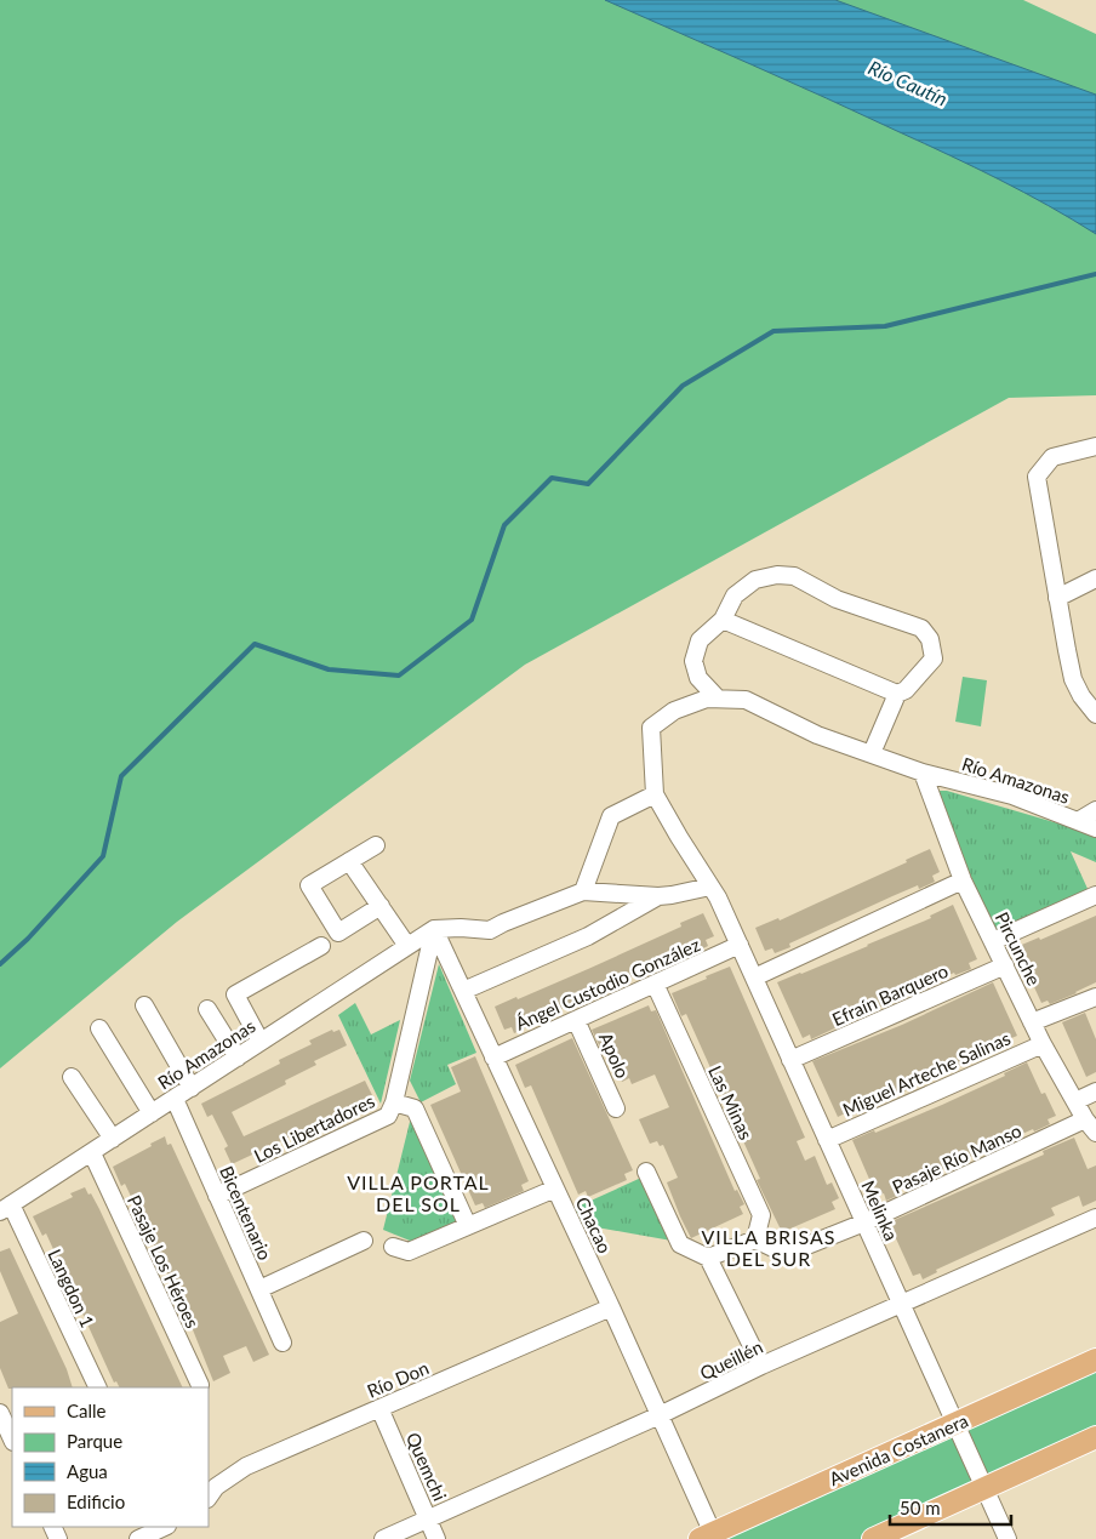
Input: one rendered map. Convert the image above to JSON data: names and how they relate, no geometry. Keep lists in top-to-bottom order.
{
  "streets": {
    "main road": ["Avenida Costanera"],
    "street": [
      "Río Amazonas",
      "Pircunche",
      "Ángel Custodio González",
      "Efraín Barquero",
      "Apolo",
      "Miguel Arteche Salinas",
      "Las Minas",
      "Los Libertadores",
      "Pasaje Río Manso",
      "Melinka",
      "Bicentenario",
      "Chacao",
      "Pasaje Los Héroes",
      "Langdon 1",
      "Queillén",
      "Río Don",
      "Quemchi"
    ]
  },
  "crossings": [
    ["Río Amazonas", "Pircunche"],
    ["Río Amazonas", "Los Libertadores"],
    ["Río Amazonas", "Melinka"],
    ["Río Amazonas", "Bicentenario"],
    ["Río Amazonas", "Chacao"],
    ["Río Amazonas", "Pasaje Los Héroes"],
    ["Río Amazonas", "Langdon 1"],
    ["Pircunche", "Efraín Barquero"],
    ["Pircunche", "Miguel Arteche Salinas"],
    ["Pircunche", "Pasaje Río Manso"],
    ["Ángel Custodio González", "Apolo"],
    ["Ángel Custodio González", "Las Minas"],
    ["Ángel Custodio González", "Melinka"],
    ["Ángel Custodio González", "Chacao"],
    ["Efraín Barquero", "Melinka"],
    ["Miguel Arteche Salinas", "Melinka"],
    ["Las Minas", "Pasaje Río Manso"],
    ["Los Libertadores", "Bicentenario"],
    ["Los Libertadores", "Chacao"],
    ["Pasaje Río Manso", "Melinka"],
    ["Melinka", "Queillén"],
    ["Melinka", "Avenida Costanera"],
    ["Chacao", "Queillén"],
    ["Chacao", "Río Don"],
    ["Chacao", "Avenida Costanera"],
    ["Queillén", "Quemchi"],
    ["Río Don", "Quemchi"]
  ],
  "districts": ["VILLA PORTAL DEL SOL", "VILLA BRISAS DEL SUR"],
  "water": ["Río Cautín"],
  "legend": [
    "Calle",
    "Parque",
    "Agua",
    "Edificio"
  ],
  "scale_bar": "50 m"
}
